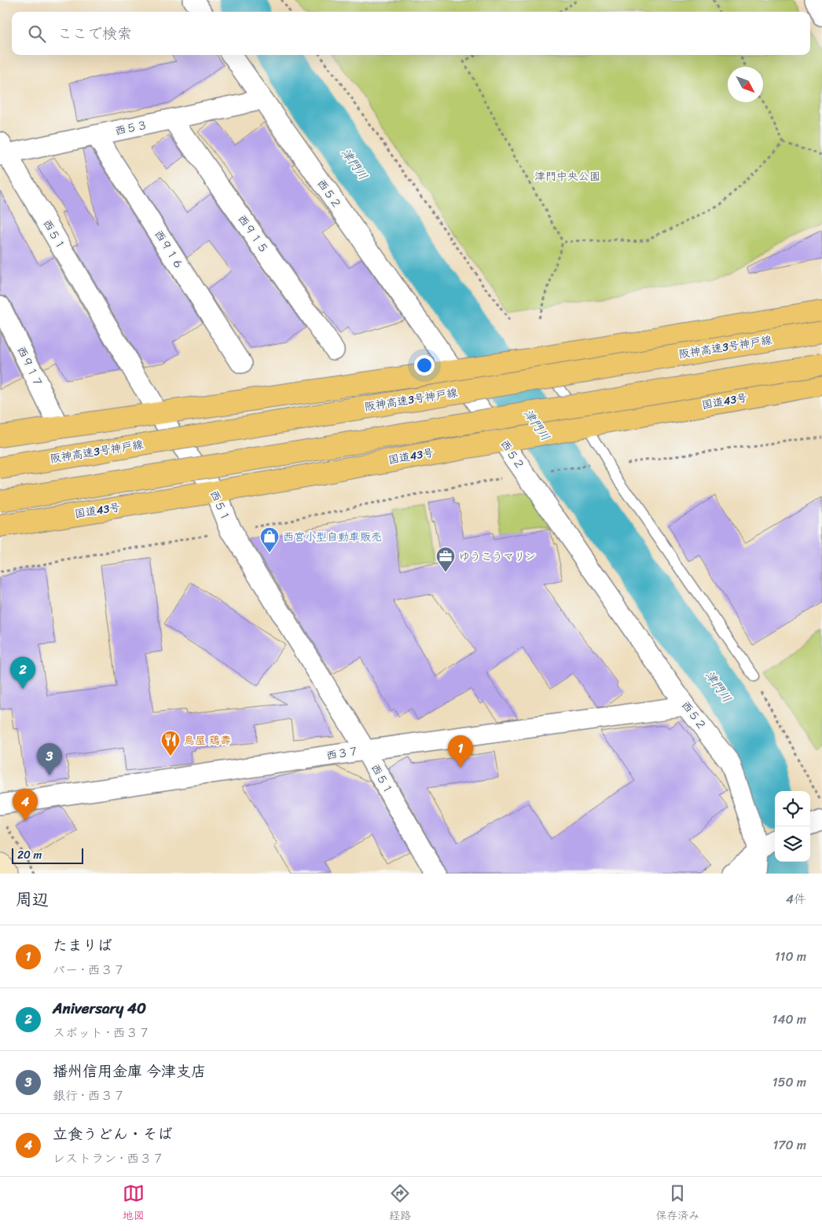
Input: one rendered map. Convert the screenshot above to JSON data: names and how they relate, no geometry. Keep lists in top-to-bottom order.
{
  "streets": {
    "highway": ["阪神高速3号神戸線", "国道43号"],
    "street": [
      "西５３",
      "西５２",
      "西９１５",
      "西５１",
      "西９１６",
      "西９１７",
      "西３７"
    ]
  },
  "crossings": [
    ["西５３", "西５２"],
    ["西５３", "西９１５"],
    ["西５３", "西５１"],
    ["西５３", "西９１６"],
    ["西５２", "国道43号"],
    ["西５２", "西３７"],
    ["西５１", "国道43号"],
    ["西５１", "西３７"]
  ],
  "water": ["津門川"],
  "parks": ["津門中央公園"],
  "places": {
    "shop": ["西宮小型自動車販売"],
    "office": ["ゆうこうマリン"],
    "restaurant": ["鳥屋 鶏壽"]
  },
  "scale_bar": "20 m",
  "north": "bottom right",
  "page": {
    "search": "ここで検索",
    "pins": [
      "2",
      "1",
      "3",
      "4"
    ],
    "scale": "20 m",
    "heading": ["周辺", "4件"],
    "list": [
      {
        "mark": "1",
        "name": "たまりば",
        "note": "バー · 西３７",
        "value": "110 m"
      },
      {
        "mark": "2",
        "name": "Aniversary 40",
        "note": "スポット · 西３７",
        "value": "140 m"
      },
      {
        "mark": "3",
        "name": "播州信用金庫 今津支店",
        "note": "銀行 · 西３７",
        "value": "150 m"
      },
      {
        "mark": "4",
        "name": "立食うどん・そば",
        "note": "レストラン · 西３７",
        "value": "170 m"
      }
    ],
    "nav": ["地図", "経路", "保存済み"]
  }
}
